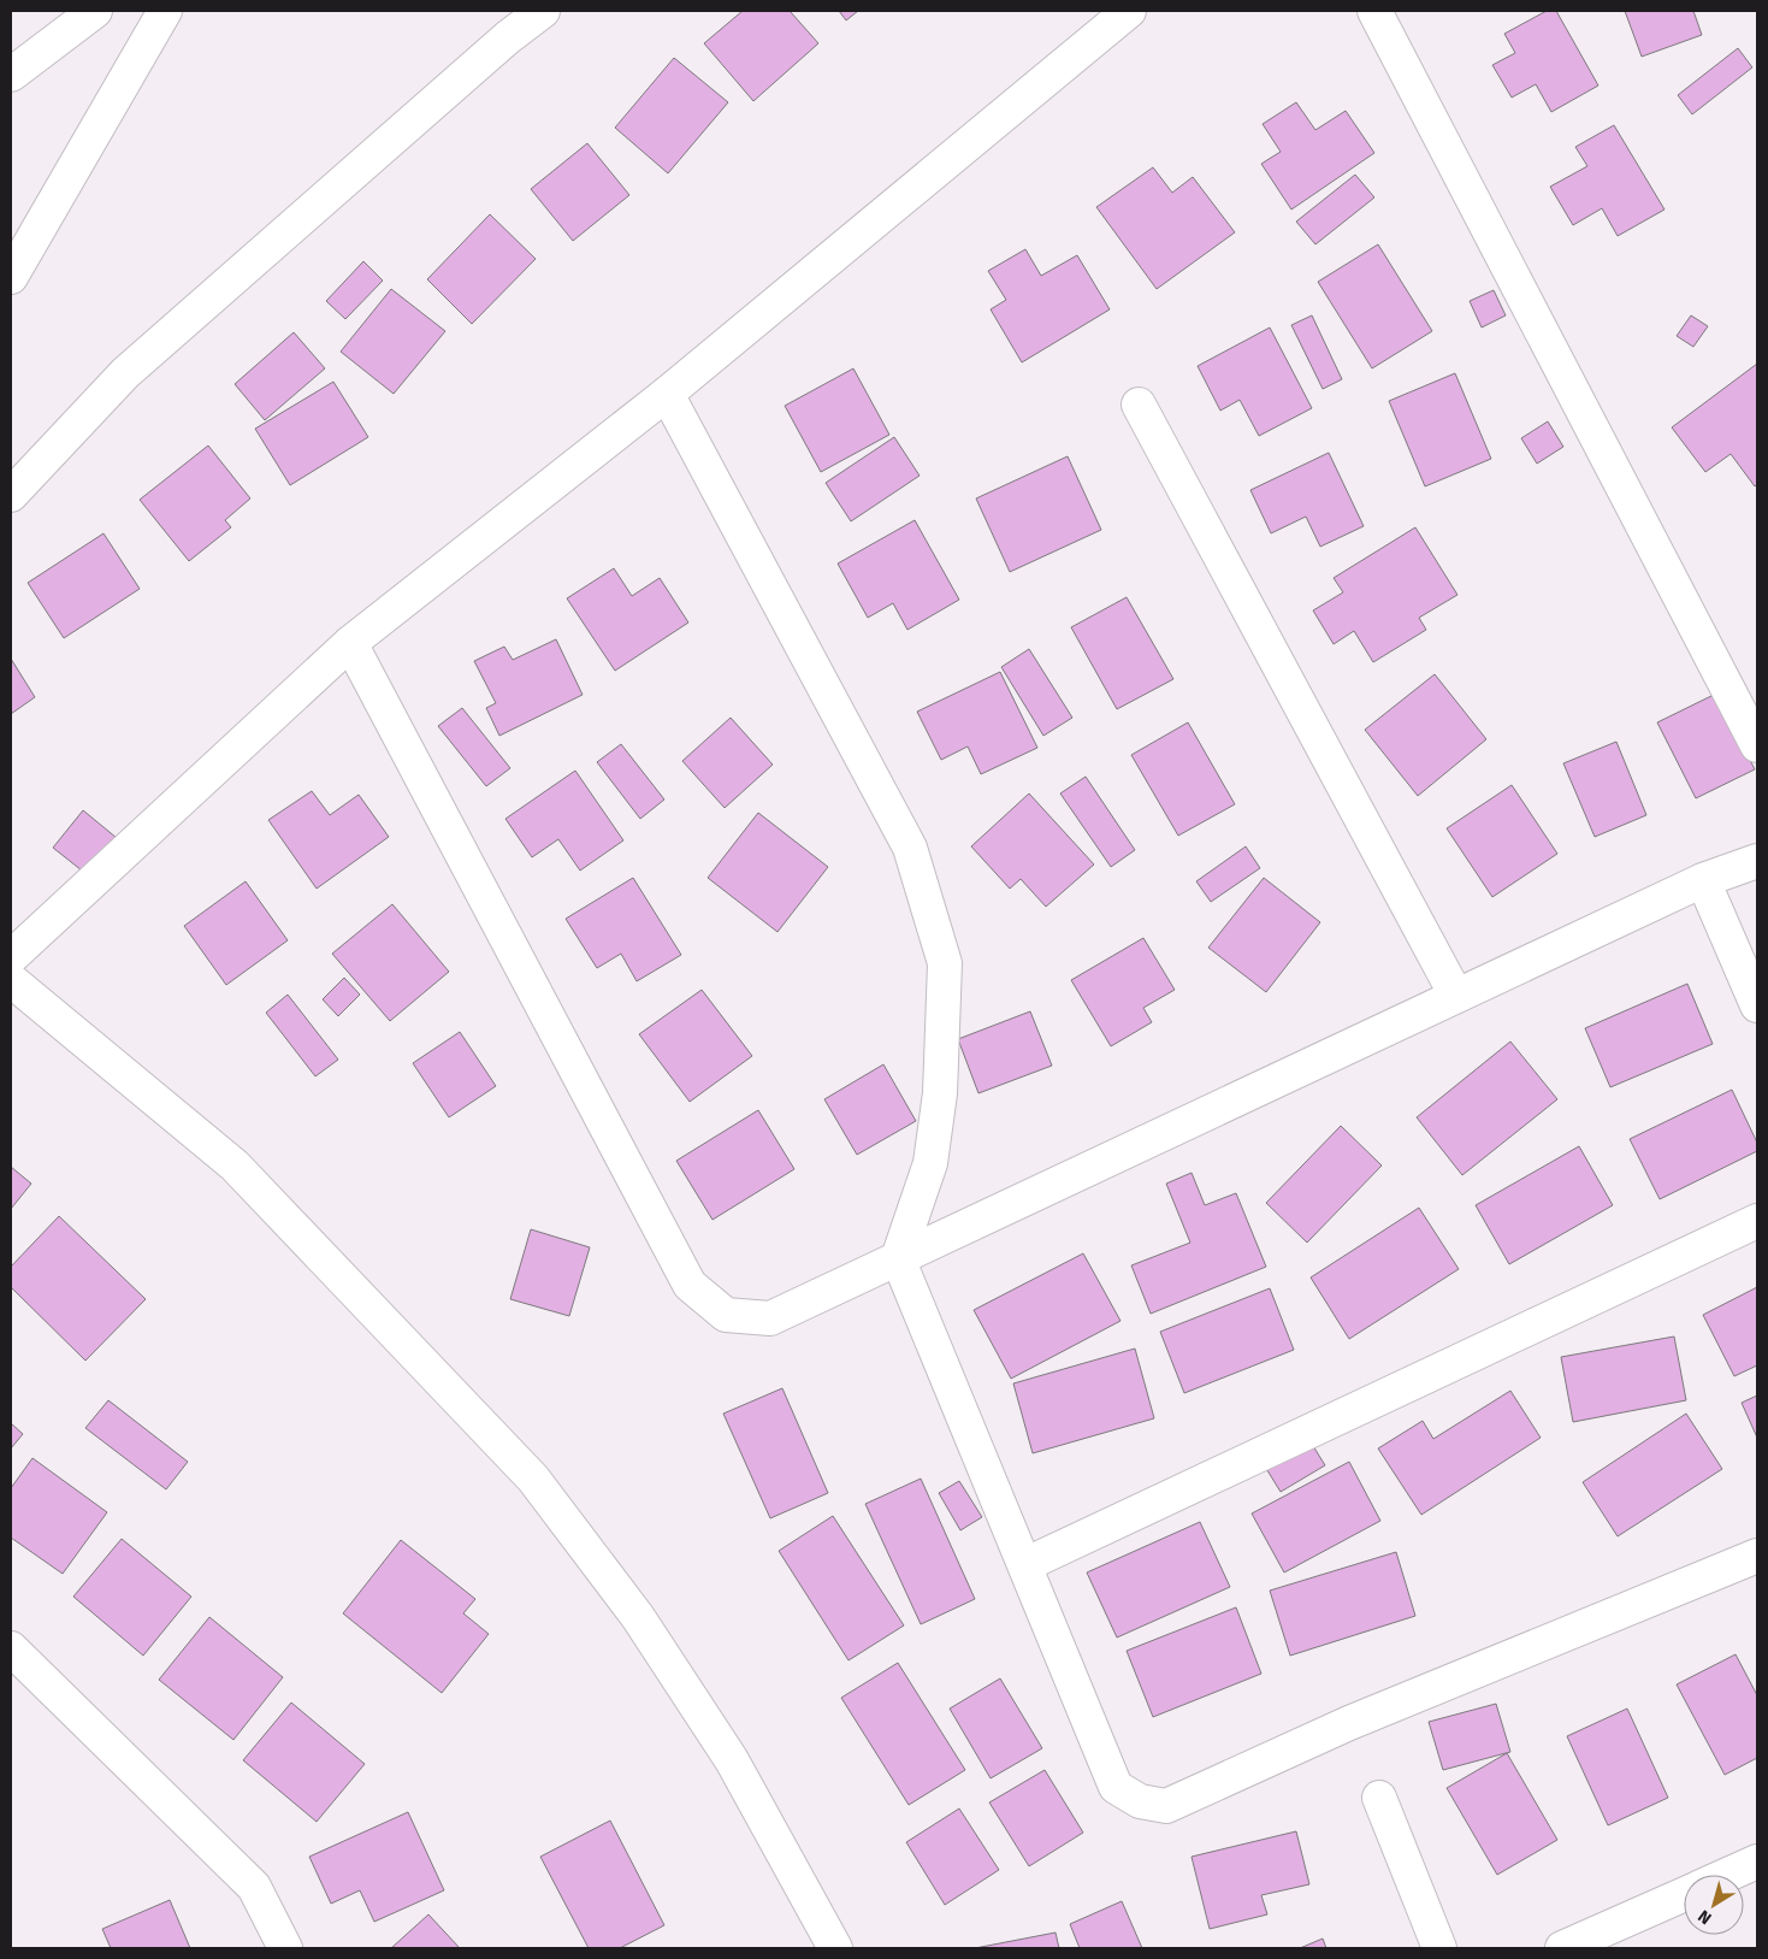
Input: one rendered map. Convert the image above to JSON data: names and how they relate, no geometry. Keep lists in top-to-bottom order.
{
  "north": "bottom left"
}
